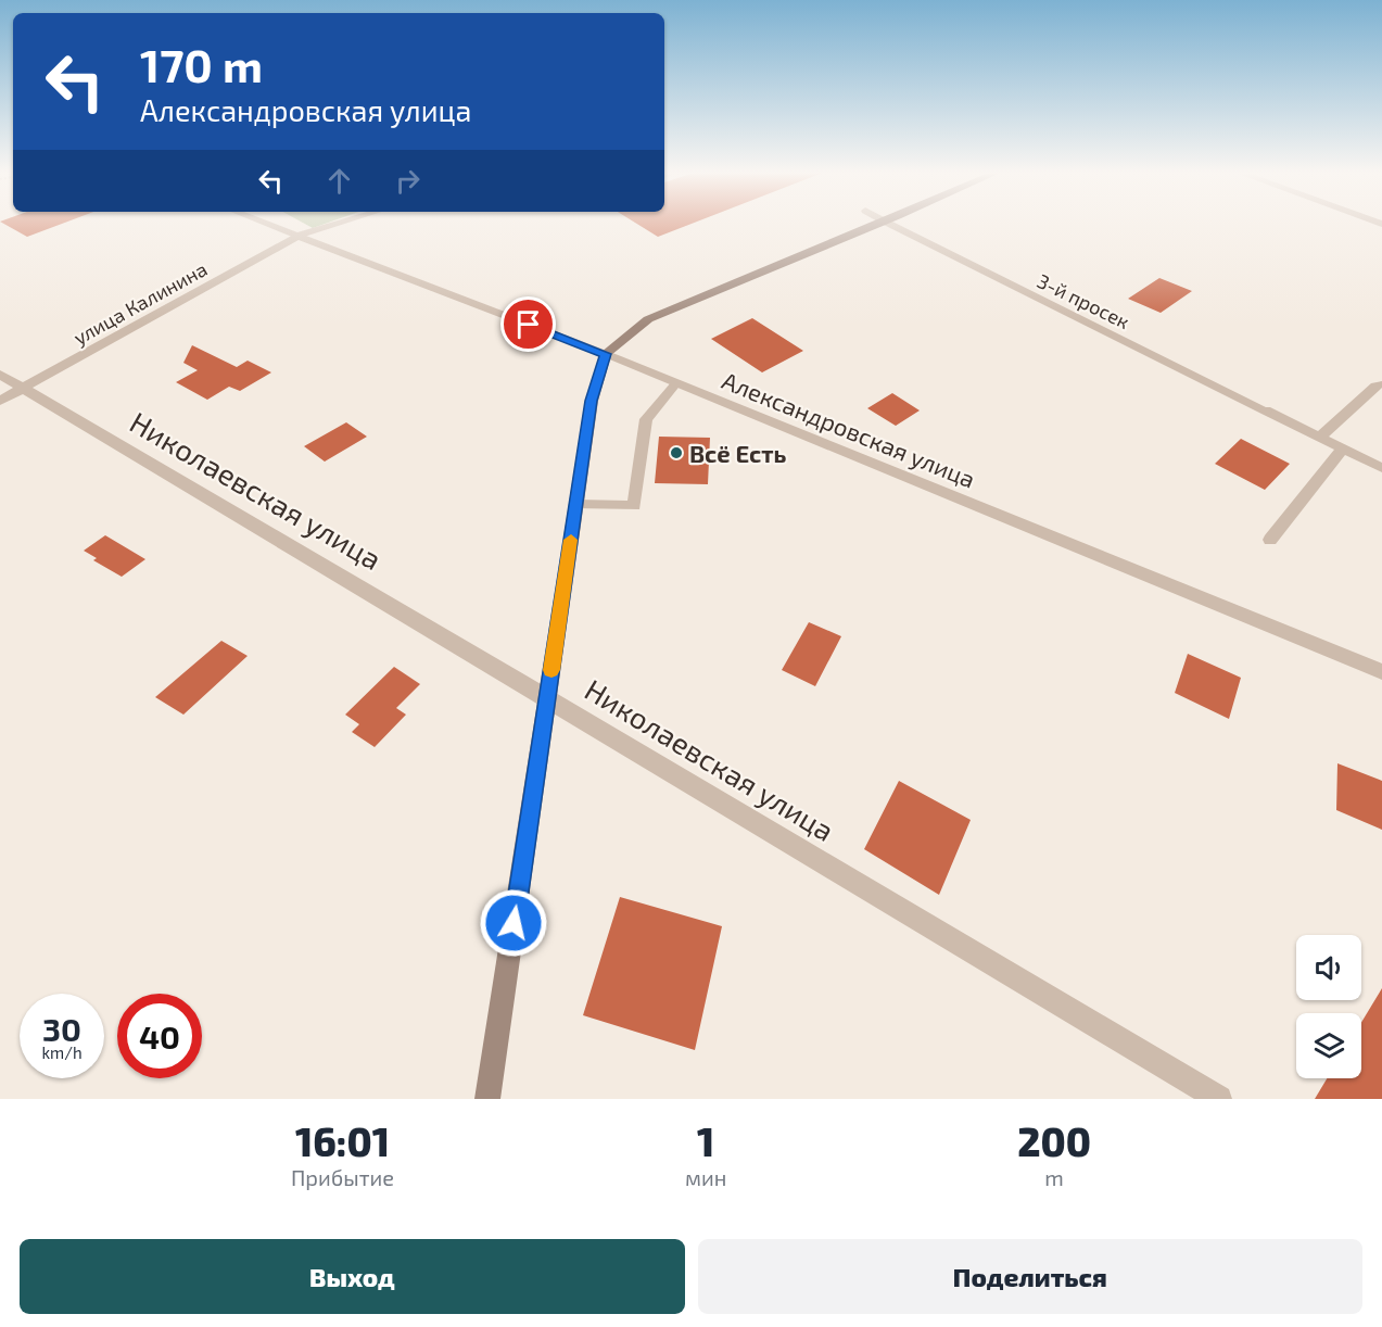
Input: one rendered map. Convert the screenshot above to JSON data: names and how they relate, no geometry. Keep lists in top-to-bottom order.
{
  "streets": {
    "street": [
      "3-й просек",
      "улица Калинина",
      "Александровская улица",
      "Николаевская улица"
    ]
  },
  "crossings": [
    ["улица Калинина", "Александровская улица"],
    ["улица Калинина", "Николаевская улица"]
  ],
  "places": ["Всё Есть"],
  "page": {
    "turn": ["170 m", "Александровская улица"],
    "speed": "30 km/h",
    "limit": "40",
    "eta": [
      "16:01",
      "Прибытие",
      "1",
      "мин",
      "200",
      "m"
    ],
    "buttons": ["Выход", "Поделиться"]
  }
}
